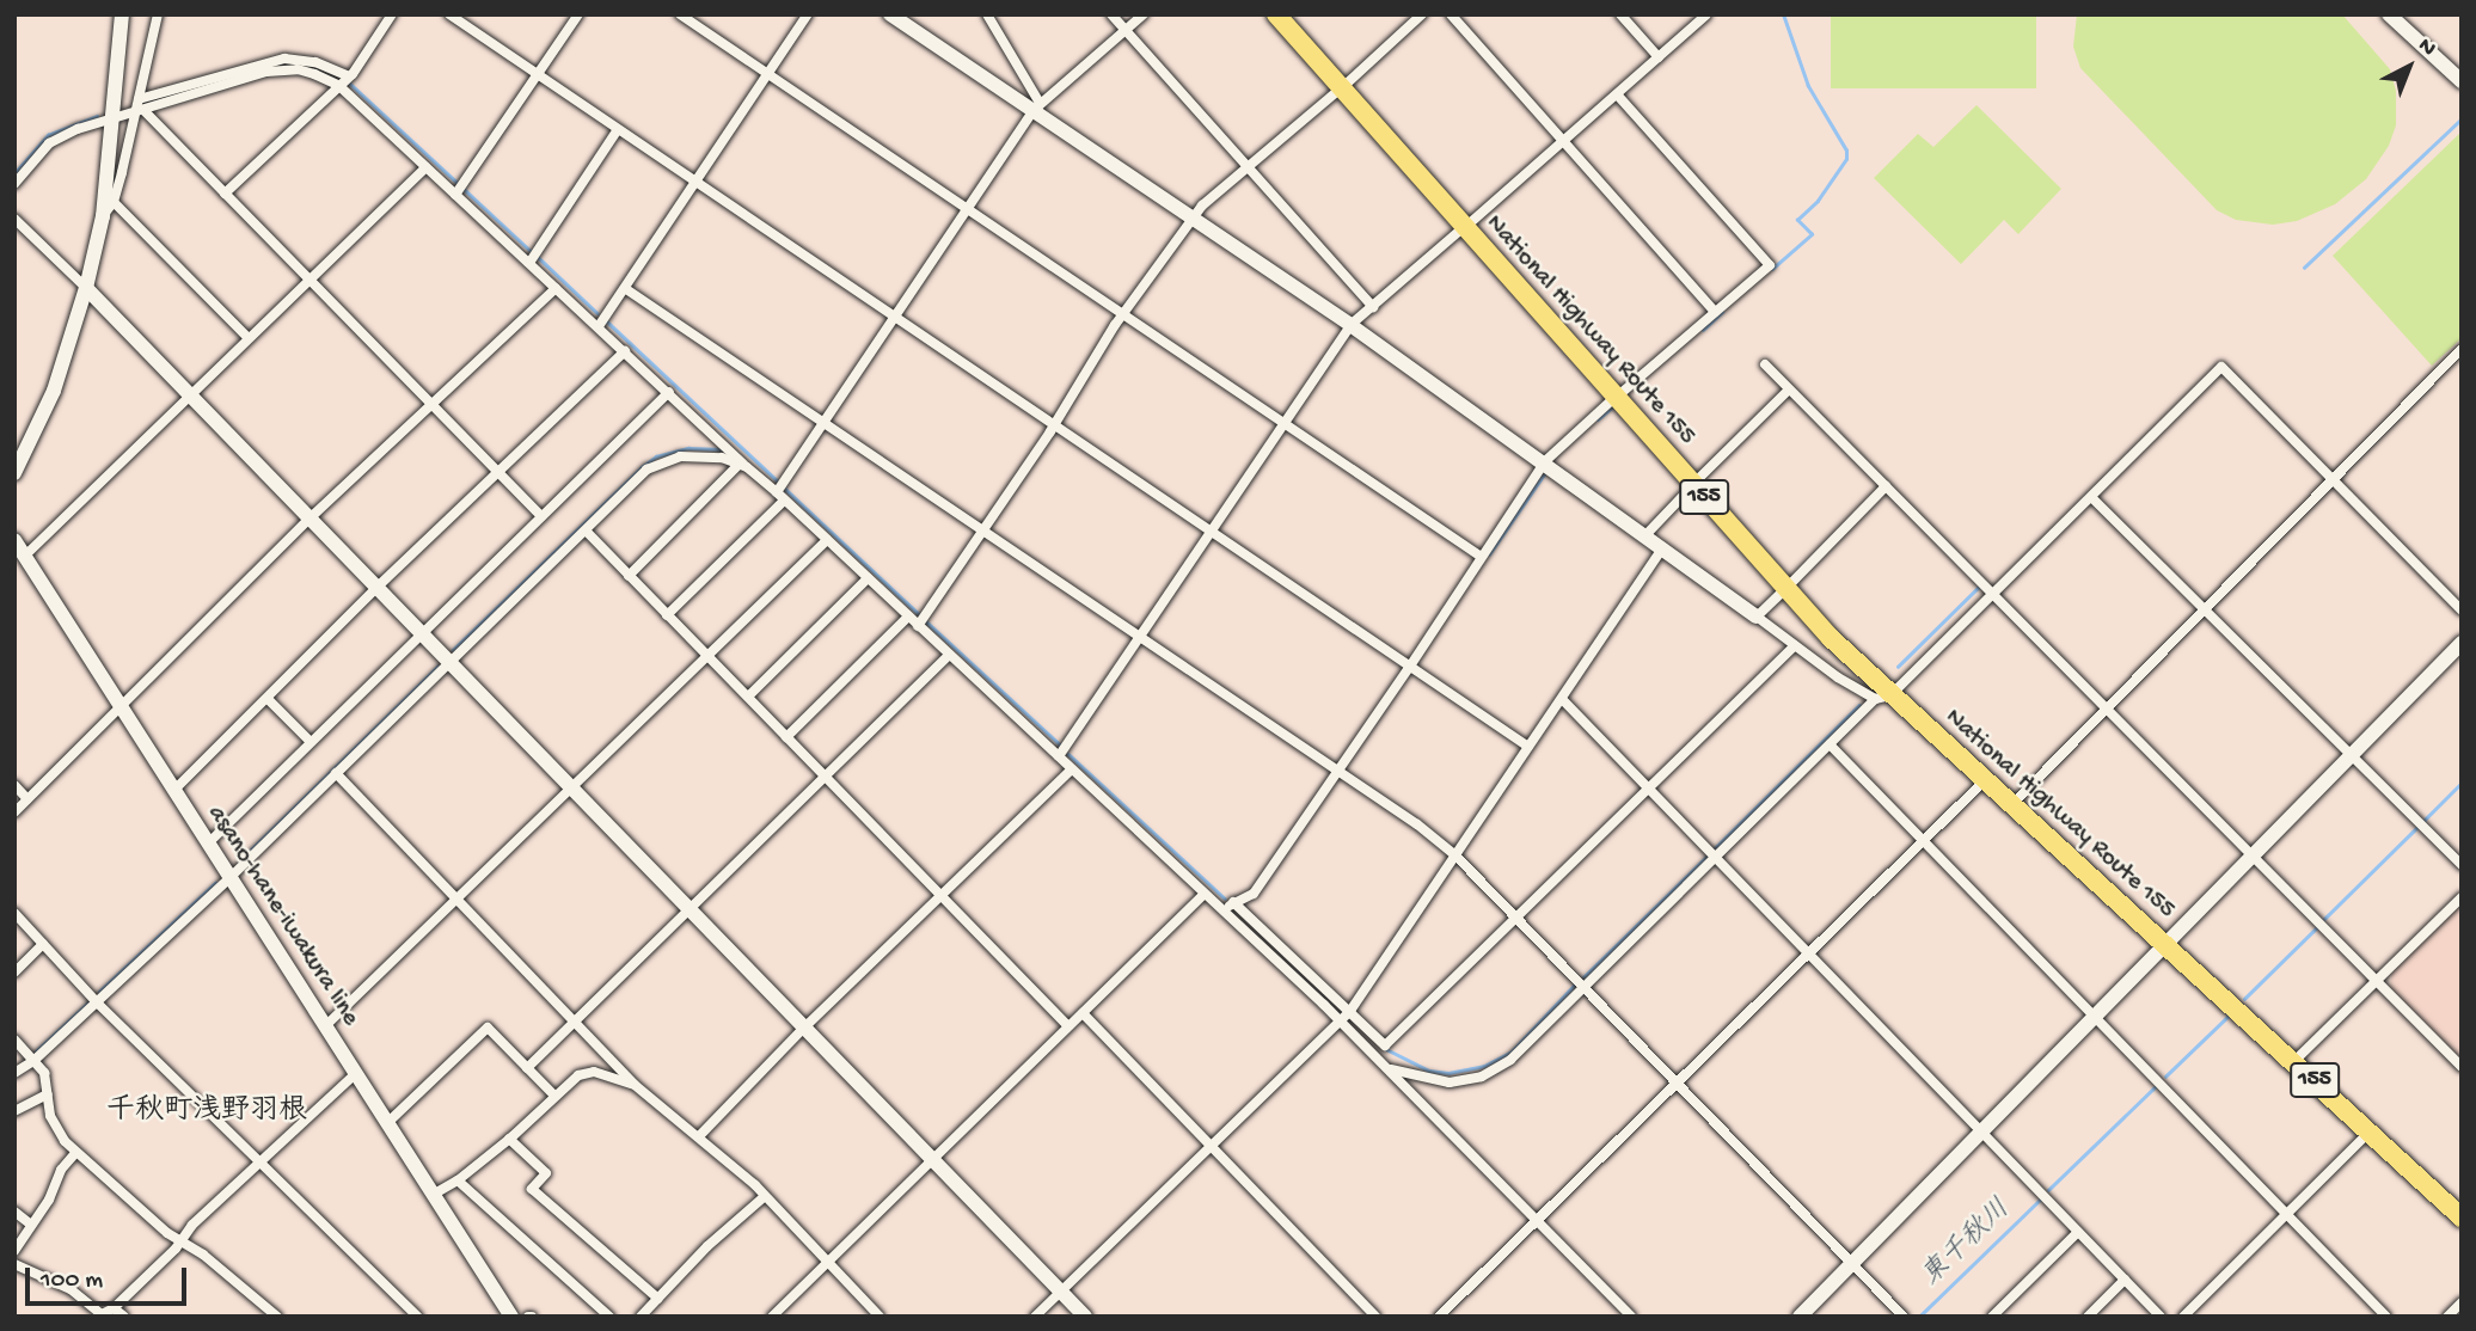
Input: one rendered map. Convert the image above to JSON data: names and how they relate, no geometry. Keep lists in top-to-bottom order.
{
  "streets": {
    "highway": ["National Highway Route 155", "155"],
    "street": ["asano-hane-iwakura line"]
  },
  "districts": ["千秋町浅野羽根"],
  "water": ["東千秋川"],
  "scale_bar": "100 m",
  "north": "top right"
}
